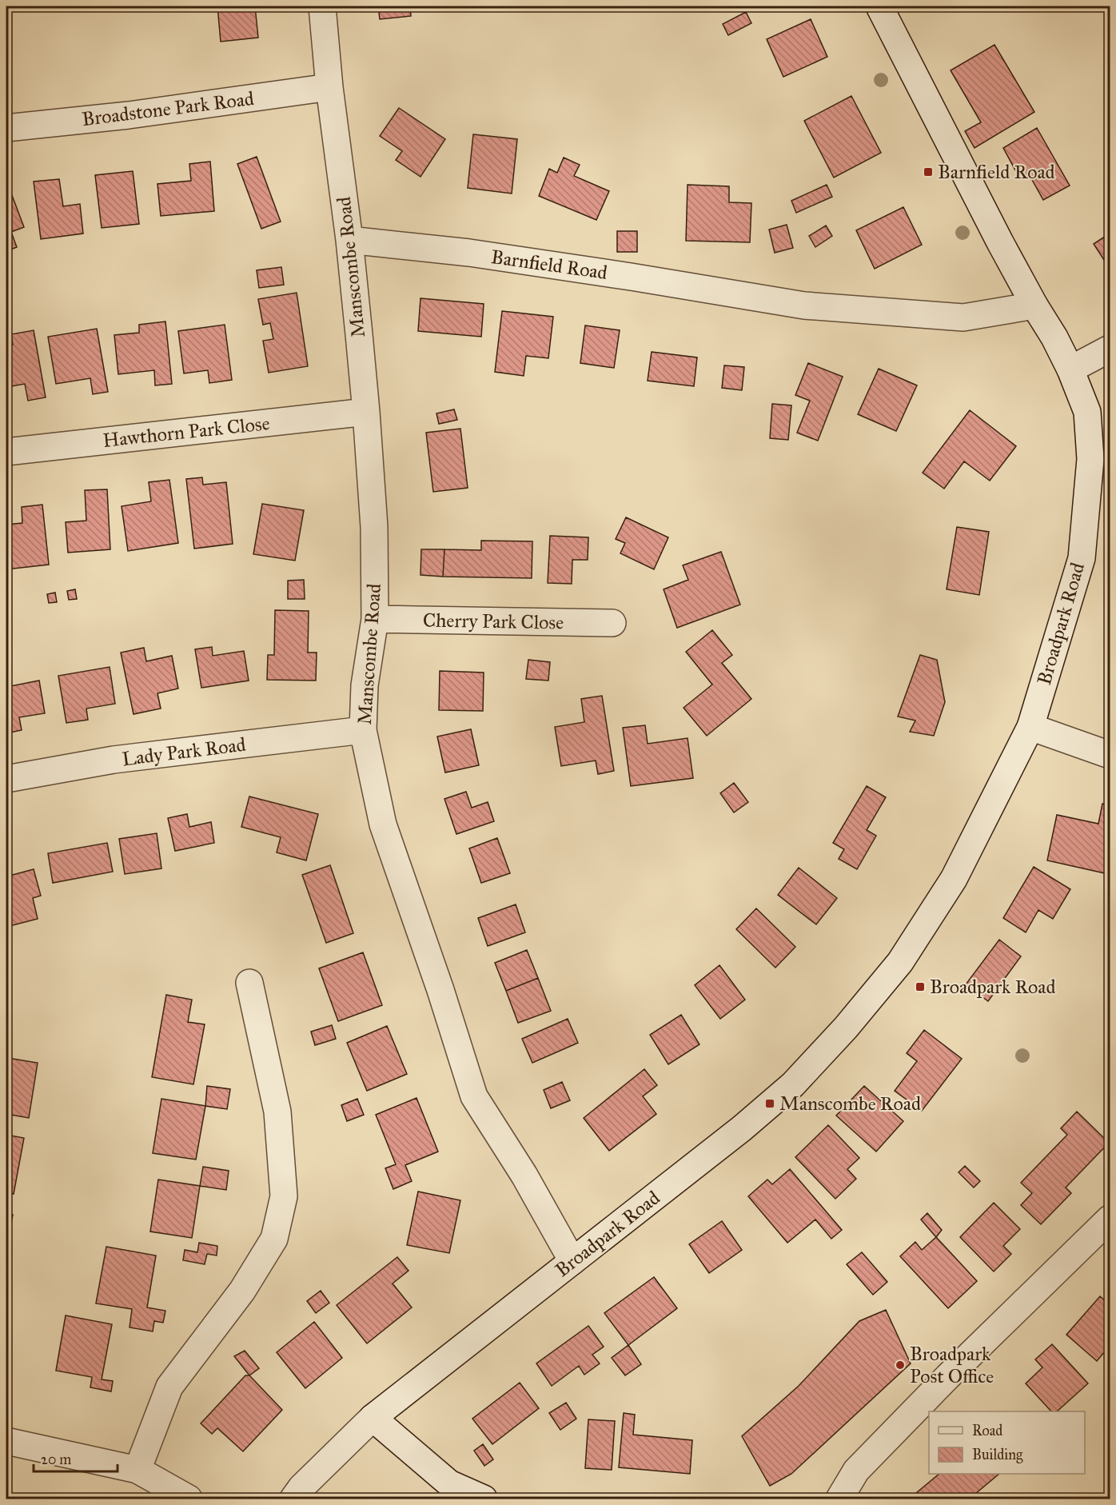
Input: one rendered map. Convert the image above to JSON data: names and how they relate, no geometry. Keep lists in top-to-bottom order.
{
  "streets": {
    "street": [
      "Broadstone Park Road",
      "Barnfield Road",
      "Manscombe Road",
      "Hawthorn Park Close",
      "Cherry Park Close",
      "Broadpark Road",
      "Lady Park Road"
    ]
  },
  "crossings": [
    ["Broadstone Park Road", "Manscombe Road"],
    ["Barnfield Road", "Manscombe Road"],
    ["Barnfield Road", "Broadpark Road"],
    ["Manscombe Road", "Hawthorn Park Close"],
    ["Manscombe Road", "Cherry Park Close"],
    ["Manscombe Road", "Broadpark Road"],
    ["Manscombe Road", "Lady Park Road"]
  ],
  "places": {
    "transit": ["Barnfield Road", "Broadpark Road", "Manscombe Road"],
    "other": ["Broadpark Post Office"]
  },
  "legend": ["Road", "Building"],
  "scale_bar": "20 m"
}
